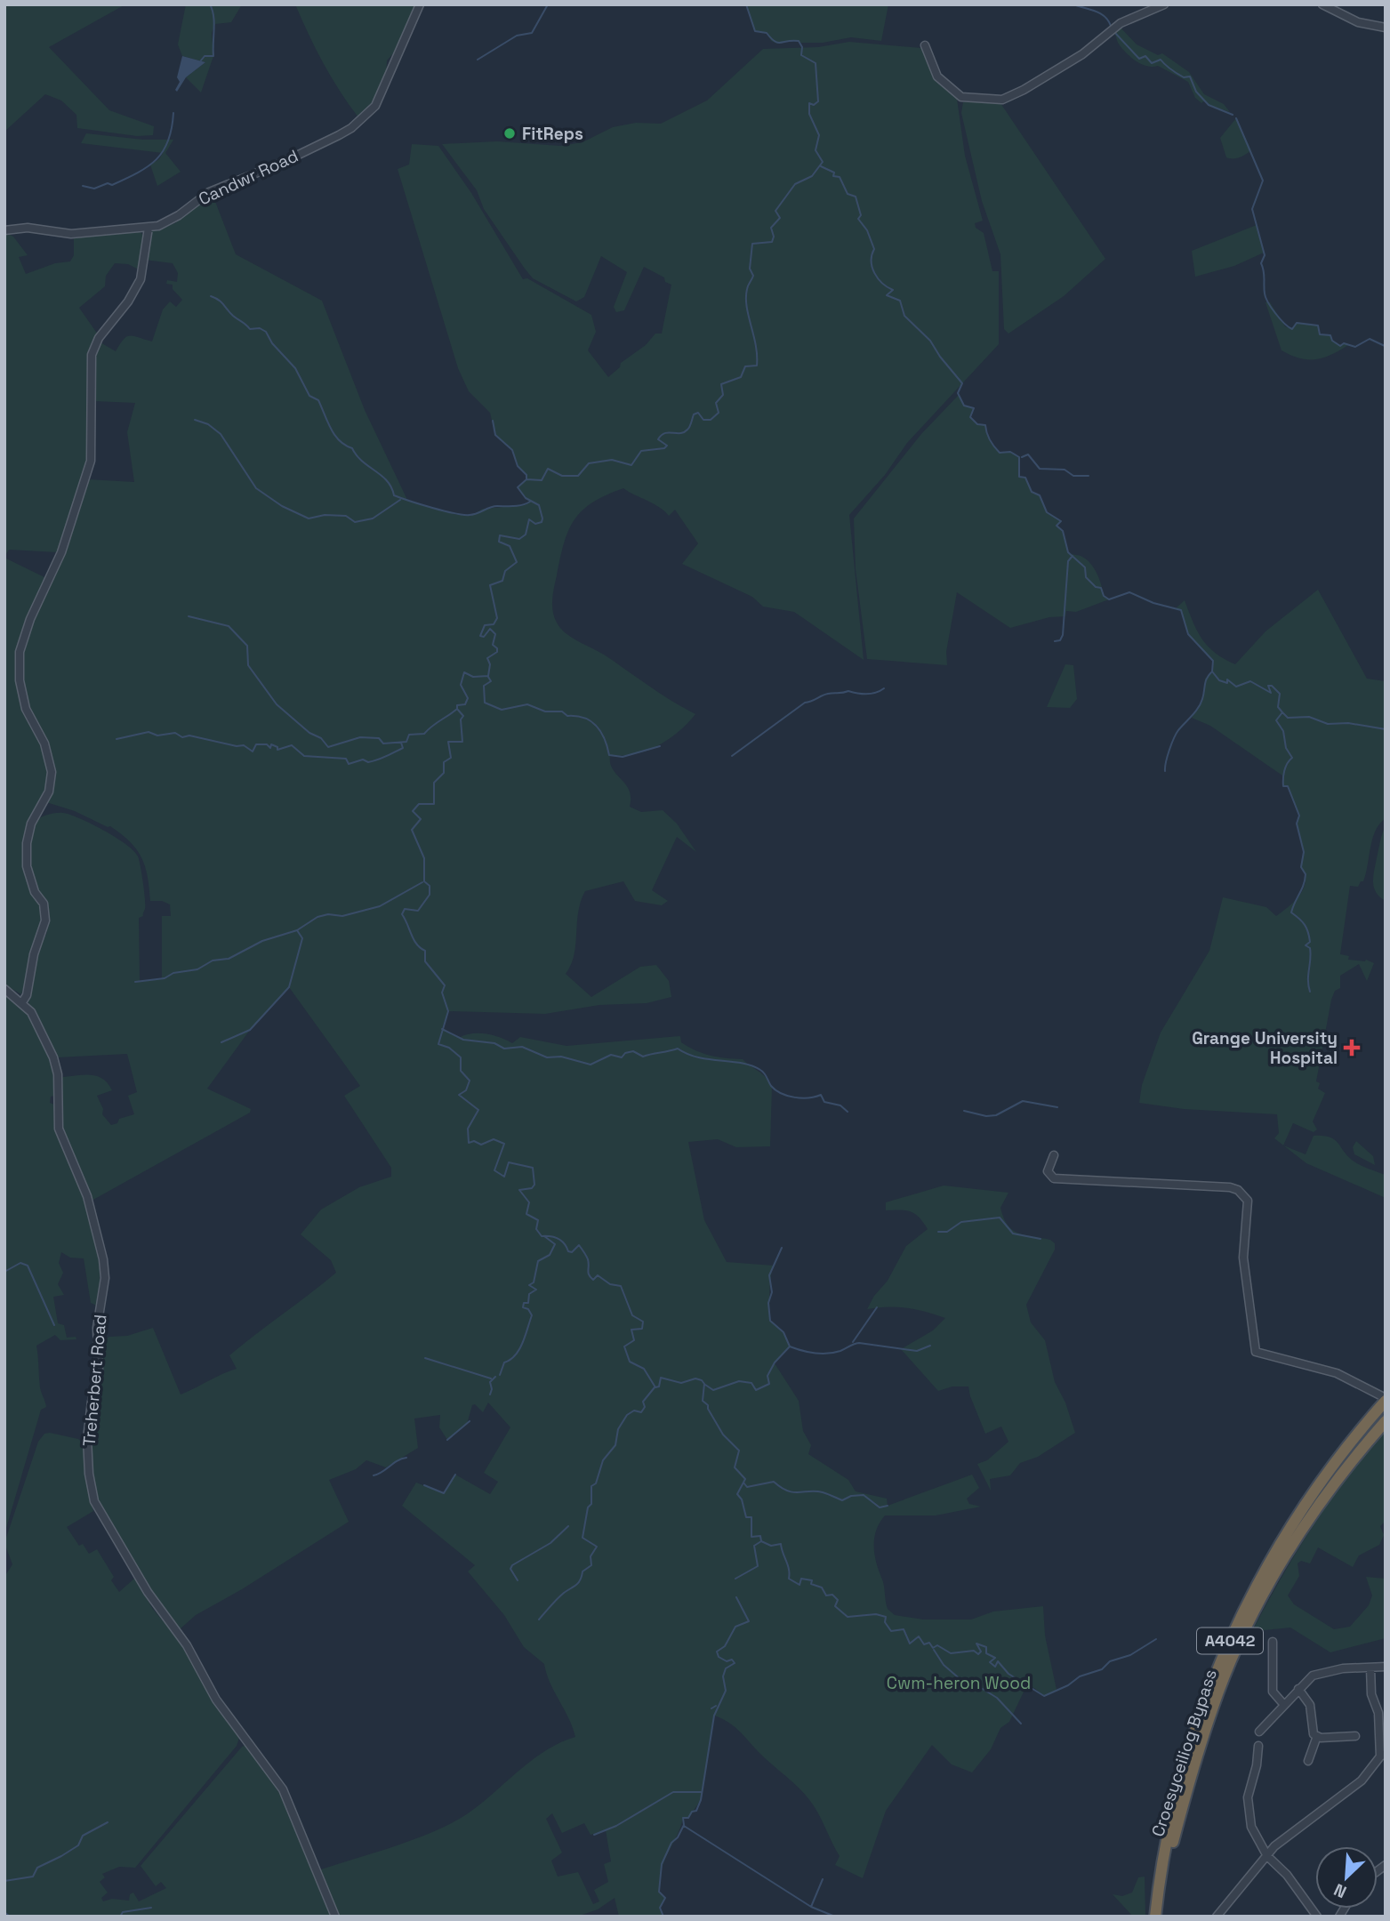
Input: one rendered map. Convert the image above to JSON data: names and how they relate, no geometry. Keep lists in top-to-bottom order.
{
  "streets": {
    "highway": ["A4042", "Croesyceiliog Bypass"],
    "street": ["Candwr Road", "Treherbert Road"]
  },
  "parks": ["Cwm-heron Wood"],
  "places": {
    "other": ["FitReps"],
    "health": ["Grange University Hospital"]
  },
  "north": "bottom left"
}
